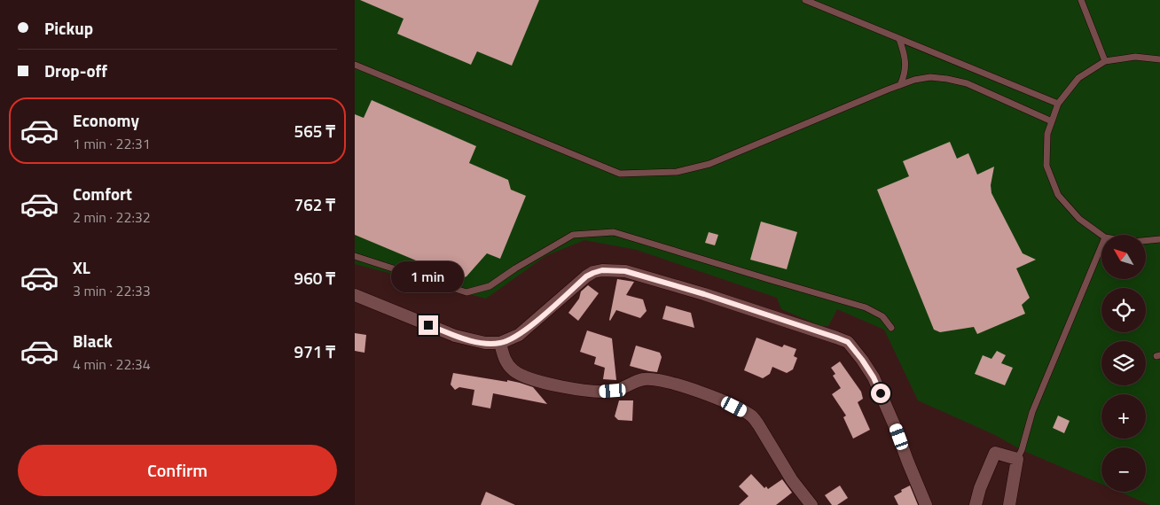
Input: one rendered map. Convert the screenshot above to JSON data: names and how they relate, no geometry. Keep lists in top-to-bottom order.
{
  "north": "top left",
  "page": {
    "banner": ["Pickup", "Drop-off"],
    "list": [
      {
        "name": "Economy",
        "note": "1 min · 22:31",
        "value": "565 ₸"
      },
      {
        "name": "Comfort",
        "note": "2 min · 22:32",
        "value": "762 ₸"
      },
      {
        "name": "XL",
        "note": "3 min · 22:33",
        "value": "960 ₸"
      },
      {
        "name": "Black",
        "note": "4 min · 22:34",
        "value": "971 ₸"
      }
    ],
    "map_buttons": ["+", "−"],
    "bubble": "1 min",
    "buttons": "Confirm"
  }
}
